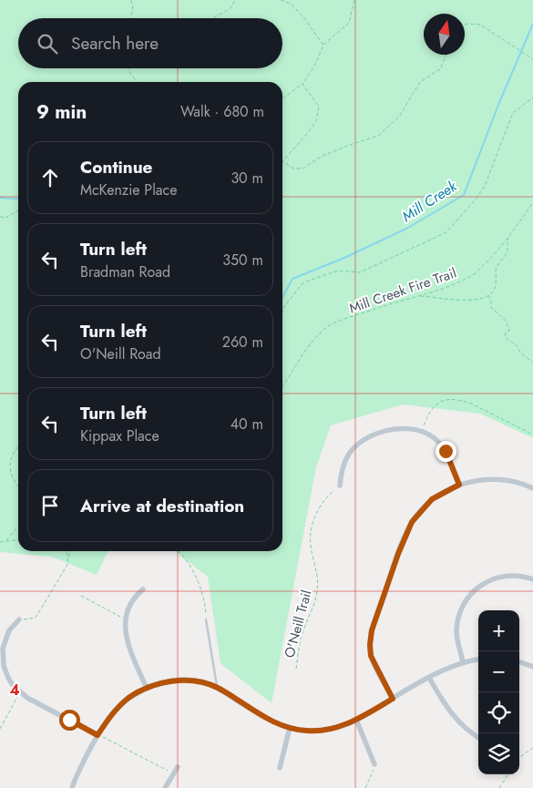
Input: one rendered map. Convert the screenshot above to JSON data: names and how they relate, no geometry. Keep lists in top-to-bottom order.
{
  "streets": {
    "path": ["Mill Creek Fire Trail", "O'Neill Trail"]
  },
  "water": ["Mill Creek"],
  "north": "top",
  "page": {
    "search": "Search here",
    "heading": ["9 min", "Walk · 680 m"],
    "list": [
      ["Continue", "McKenzie Place", "30 m"],
      ["Turn left", "Bradman Road", "350 m"],
      ["Turn left", "O'Neill Road", "260 m"],
      ["Turn left", "Kippax Place", "40 m"],
      "Arrive at destination"
    ],
    "map_buttons": ["+", "−"]
  },
  "grid": {
    "rows": ["4"]
  }
}
